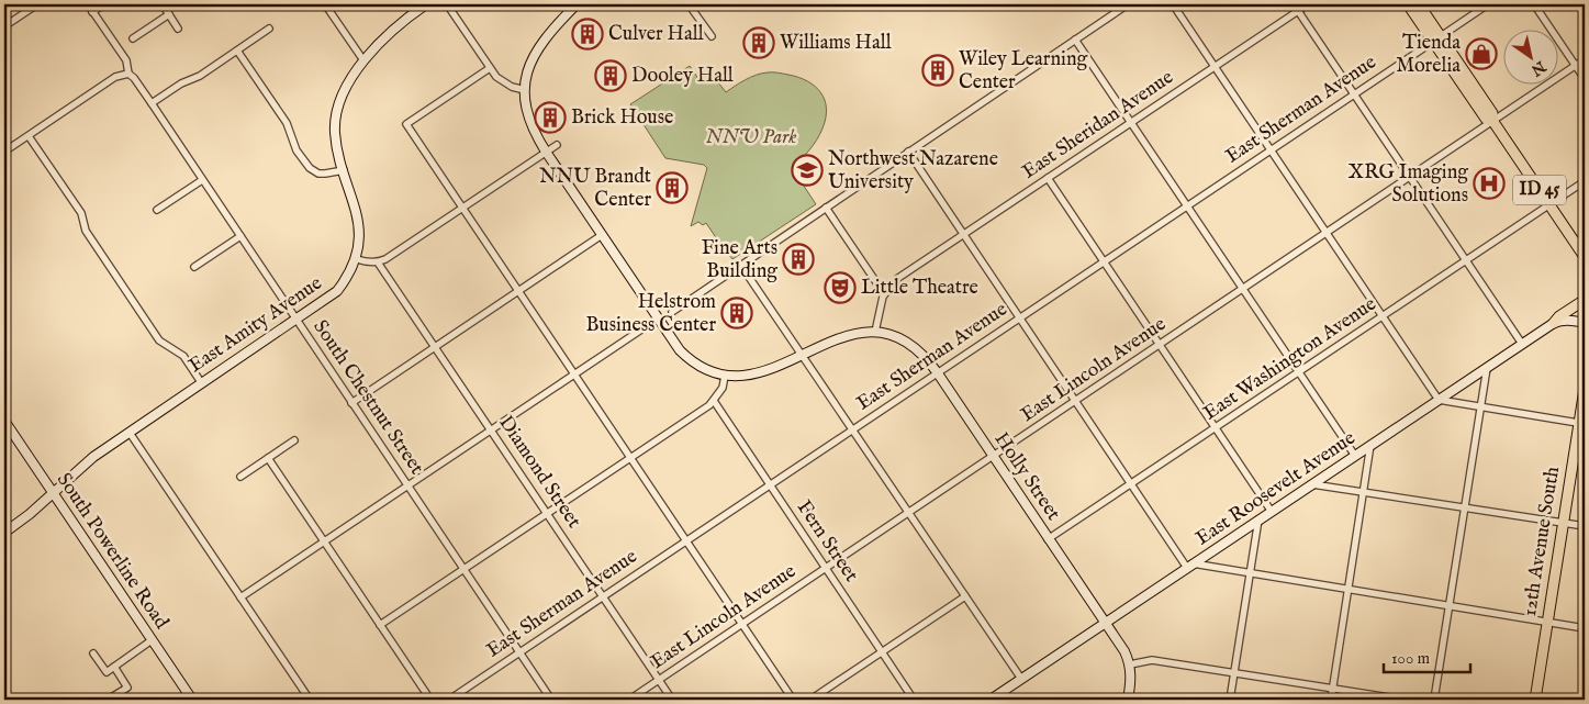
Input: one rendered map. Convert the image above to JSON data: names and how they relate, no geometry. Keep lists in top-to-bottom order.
{
  "streets": {
    "main road": ["ID 45", "12th Avenue South"],
    "street": [
      "East Sherman Avenue",
      "East Sheridan Avenue",
      "East Amity Avenue",
      "East Washington Avenue",
      "East Lincoln Avenue",
      "South Chestnut Street",
      "Diamond Street",
      "Holly Street",
      "East Roosevelt Avenue",
      "Fern Street",
      "South Powerline Road"
    ]
  },
  "crossings": [
    ["East Sherman Avenue", "ID 45"],
    ["East Sherman Avenue", "South Chestnut Street"],
    ["East Sherman Avenue", "Diamond Street"],
    ["East Sherman Avenue", "Holly Street"],
    ["East Sherman Avenue", "Fern Street"],
    ["ID 45", "East Washington Avenue"],
    ["ID 45", "East Lincoln Avenue"],
    ["East Amity Avenue", "South Chestnut Street"],
    ["East Amity Avenue", "South Powerline Road"],
    ["East Washington Avenue", "Holly Street"],
    ["East Lincoln Avenue", "Diamond Street"],
    ["East Lincoln Avenue", "Holly Street"],
    ["East Lincoln Avenue", "Fern Street"],
    ["Holly Street", "East Roosevelt Avenue"]
  ],
  "parks": ["NNU Park"],
  "places": {
    "building": [
      "Culver Hall",
      "Williams Hall",
      "Wiley Learning Center",
      "Dooley Hall",
      "Brick House",
      "NNU Brandt Center",
      "Fine Arts Building",
      "Helstrom Business Center"
    ],
    "shop": ["Tienda Morelia"],
    "school or university": ["Northwest Nazarene University"],
    "hospital": ["XRG Imaging Solutions"],
    "theatre": ["Little Theatre"]
  },
  "scale_bar": "100 m",
  "north": "bottom right"
}
